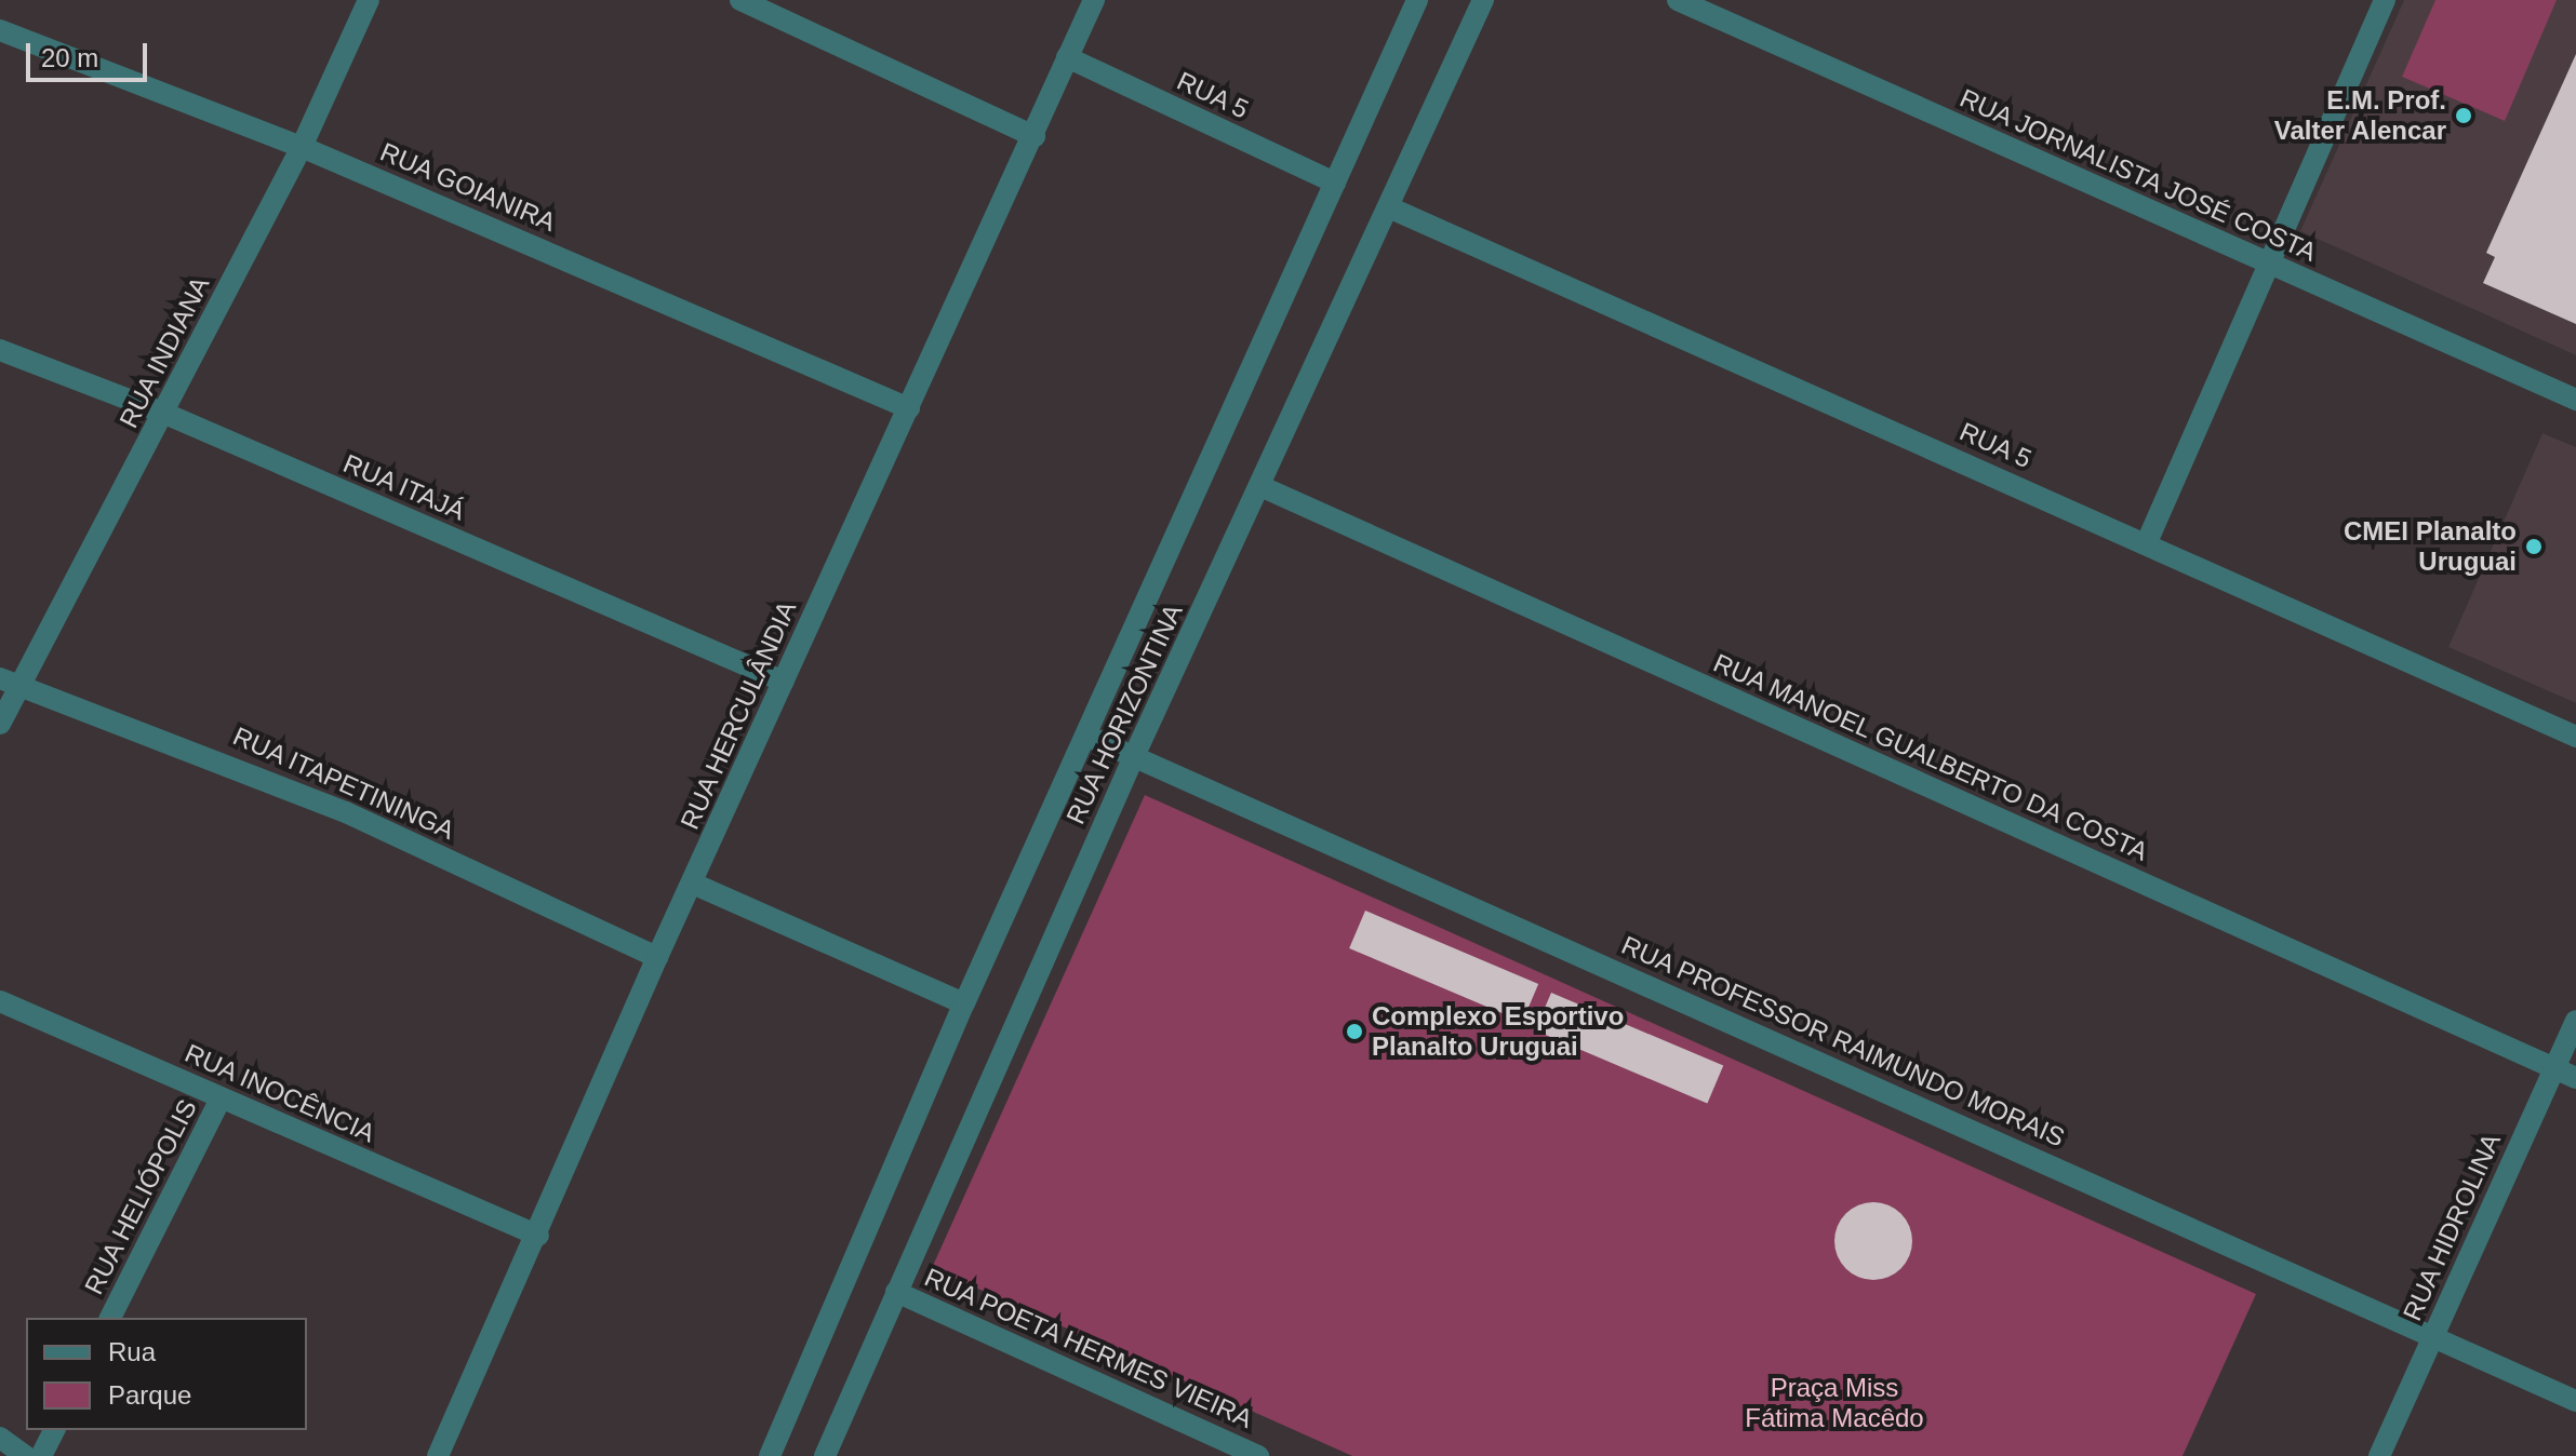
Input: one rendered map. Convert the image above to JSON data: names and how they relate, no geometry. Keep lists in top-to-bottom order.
{
  "streets": {
    "street": [
      "RUA 5",
      "RUA JORNALISTA JOSÉ COSTA",
      "RUA GOIANIRA",
      "RUA INDIANA",
      "RUA ITAJÁ",
      "RUA HORIZONTINA",
      "RUA HERCULÂNDIA",
      "RUA MANOEL GUALBERTO DA COSTA",
      "RUA ITAPETININGA",
      "RUA PROFESSOR RAIMUNDO MORAIS",
      "RUA INOCÊNCIA",
      "RUA HELIÓPOLIS",
      "RUA HIDROLINA",
      "RUA POETA HERMES VIEIRA"
    ]
  },
  "crossings": [
    ["RUA 5", "RUA HORIZONTINA"],
    ["RUA 5", "RUA HERCULÂNDIA"],
    ["RUA GOIANIRA", "RUA INDIANA"],
    ["RUA GOIANIRA", "RUA HERCULÂNDIA"],
    ["RUA INDIANA", "RUA ITAJÁ"],
    ["RUA INDIANA", "RUA ITAPETININGA"],
    ["RUA ITAJÁ", "RUA HERCULÂNDIA"],
    ["RUA HORIZONTINA", "RUA MANOEL GUALBERTO DA COSTA"],
    ["RUA HORIZONTINA", "RUA PROFESSOR RAIMUNDO MORAIS"],
    ["RUA HORIZONTINA", "RUA POETA HERMES VIEIRA"],
    ["RUA HERCULÂNDIA", "RUA ITAPETININGA"],
    ["RUA HERCULÂNDIA", "RUA INOCÊNCIA"],
    ["RUA MANOEL GUALBERTO DA COSTA", "RUA HIDROLINA"],
    ["RUA PROFESSOR RAIMUNDO MORAIS", "RUA HIDROLINA"],
    ["RUA INOCÊNCIA", "RUA HELIÓPOLIS"]
  ],
  "parks": ["Praça Miss Fátima Macêdo"],
  "places": ["E.M. Prof. Valter Alencar", "CMEI Planalto Uruguai", "Complexo Esportivo Planalto Uruguai"],
  "legend": ["Rua", "Parque"],
  "scale_bar": "20 m"
}
